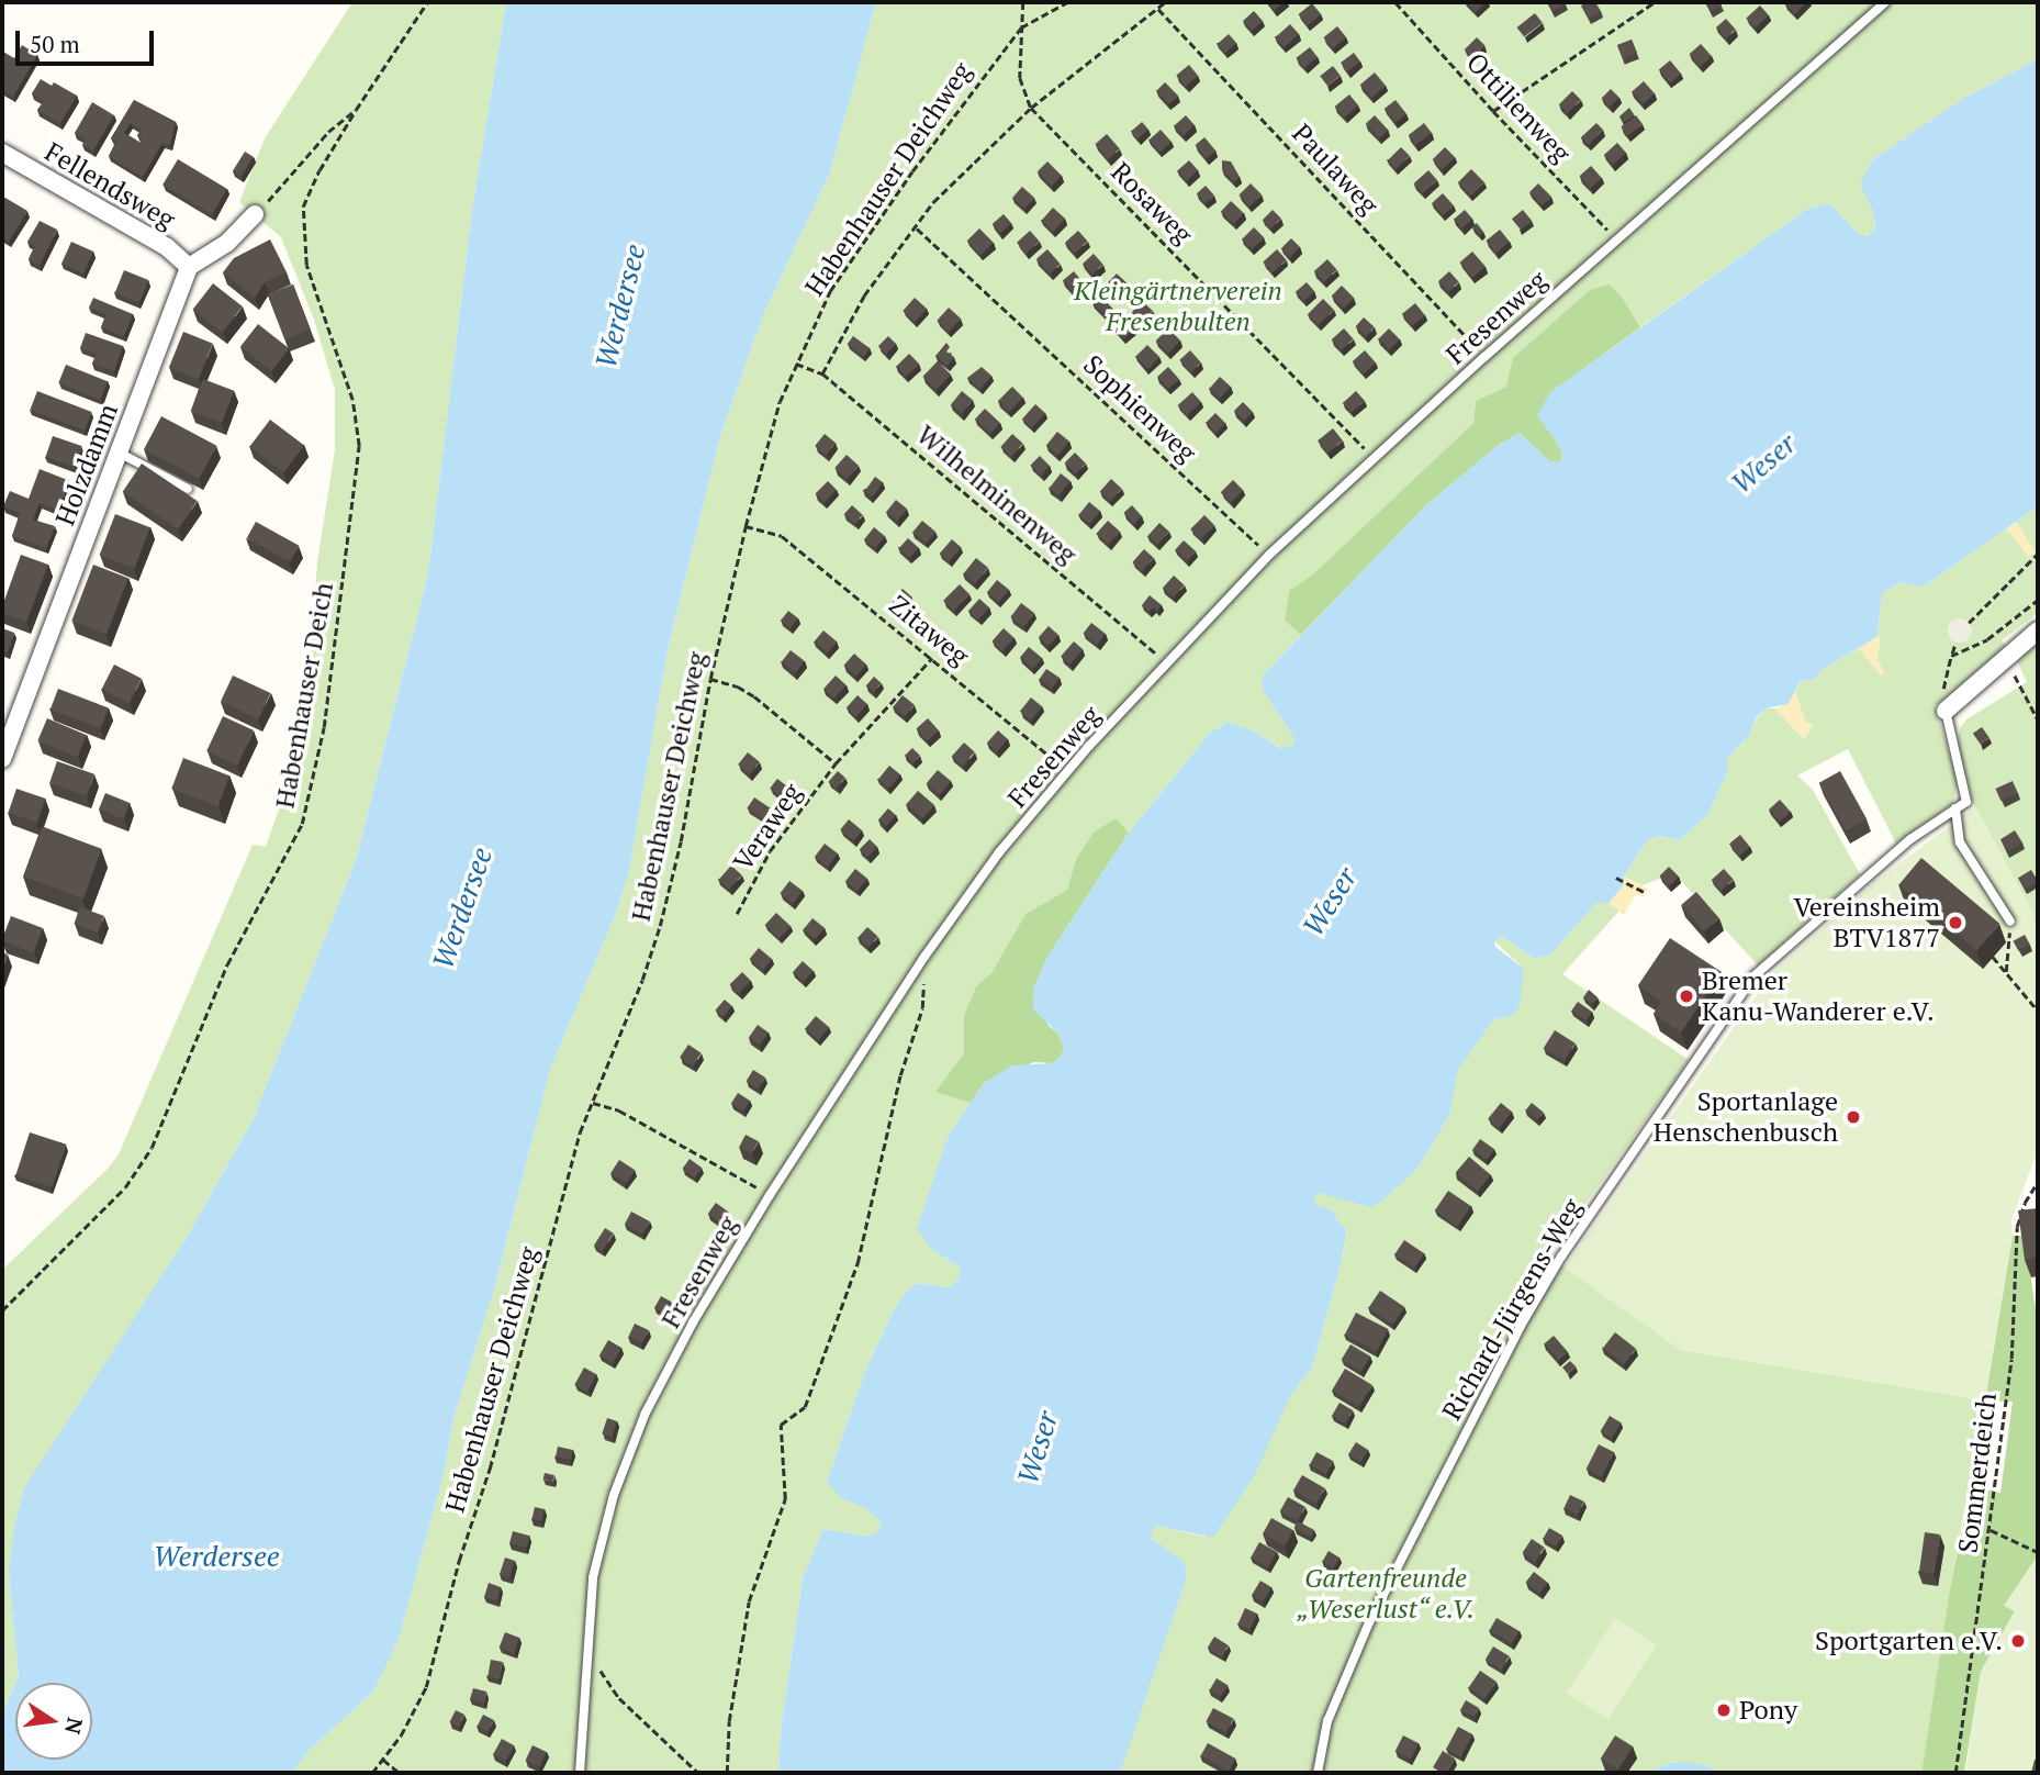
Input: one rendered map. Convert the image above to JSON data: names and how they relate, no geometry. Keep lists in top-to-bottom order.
{
  "streets": {
    "street": ["Fellendsweg", "Holzdamm"],
    "lane": ["Fresenweg", "Richard-Jürgens-Weg"],
    "path": [
      "Ottilienweg",
      "Paulaweg",
      "Habenhauser Deichweg",
      "Rosaweg",
      "Sophienweg",
      "Wilhelminenweg",
      "Zitaweg",
      "Habenhauser Deich",
      "Veraweg",
      "Sommerdeich"
    ]
  },
  "crossings": [
    ["Ottilienweg", "Fresenweg"],
    ["Paulaweg", "Habenhauser Deichweg"],
    ["Paulaweg", "Fresenweg"],
    ["Habenhauser Deichweg", "Rosaweg"],
    ["Habenhauser Deichweg", "Sophienweg"],
    ["Habenhauser Deichweg", "Wilhelminenweg"],
    ["Habenhauser Deichweg", "Zitaweg"],
    ["Fellendsweg", "Holzdamm"],
    ["Rosaweg", "Fresenweg"],
    ["Fresenweg", "Sophienweg"],
    ["Fresenweg", "Wilhelminenweg"],
    ["Fresenweg", "Zitaweg"],
    ["Zitaweg", "Veraweg"]
  ],
  "water": ["Werdersee", "Weser"],
  "parks": ["Kleingärtnerverein Fresenbulten", "Gartenfreunde „Weserlust“ e.V."],
  "places": [
    "Vereinsheim BTV1877",
    "Bremer Kanu-Wanderer e.V.",
    "Sportanlage Henschenbusch",
    "Sportgarten e.V.",
    "Pony"
  ],
  "scale_bar": "50 m",
  "north": "right"
}
